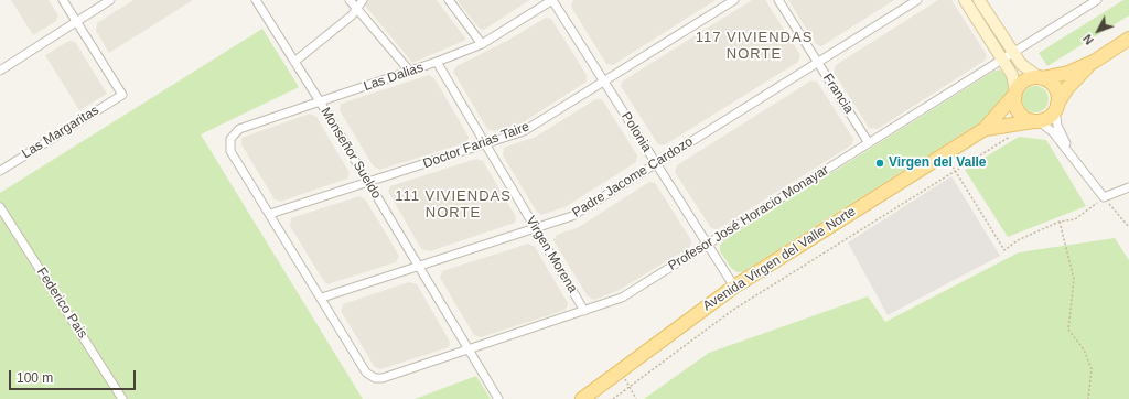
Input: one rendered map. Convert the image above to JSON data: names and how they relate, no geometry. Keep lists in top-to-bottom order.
{
  "streets": {
    "main road": ["Avenida Virgen del Valle Norte"],
    "street": [
      "Las Dalias",
      "Francia",
      "Las Margaritas",
      "Polonia",
      "Doctor Farias Taire",
      "Monseñor Sueldo",
      "Padre Jacome Cardozo",
      "Profesor José Horacio Monayar",
      "Virgen Morena",
      "Federico Pais"
    ]
  },
  "crossings": [
    ["Las Dalias", "Polonia"],
    ["Las Dalias", "Doctor Farias Taire"],
    ["Las Dalias", "Monseñor Sueldo"],
    ["Las Dalias", "Virgen Morena"],
    ["Francia", "Padre Jacome Cardozo"],
    ["Francia", "Profesor José Horacio Monayar"],
    ["Polonia", "Doctor Farias Taire"],
    ["Polonia", "Padre Jacome Cardozo"],
    ["Polonia", "Profesor José Horacio Monayar"],
    ["Polonia", "Avenida Virgen del Valle Norte"],
    ["Doctor Farias Taire", "Monseñor Sueldo"],
    ["Doctor Farias Taire", "Virgen Morena"],
    ["Monseñor Sueldo", "Padre Jacome Cardozo"],
    ["Monseñor Sueldo", "Profesor José Horacio Monayar"],
    ["Padre Jacome Cardozo", "Profesor José Horacio Monayar"],
    ["Padre Jacome Cardozo", "Virgen Morena"],
    ["Profesor José Horacio Monayar", "Virgen Morena"]
  ],
  "districts": ["117 VIVIENDAS NORTE", "111 VIVIENDAS NORTE"],
  "places": ["Virgen del Valle"],
  "scale_bar": "100 m",
  "north": "bottom left"
}
